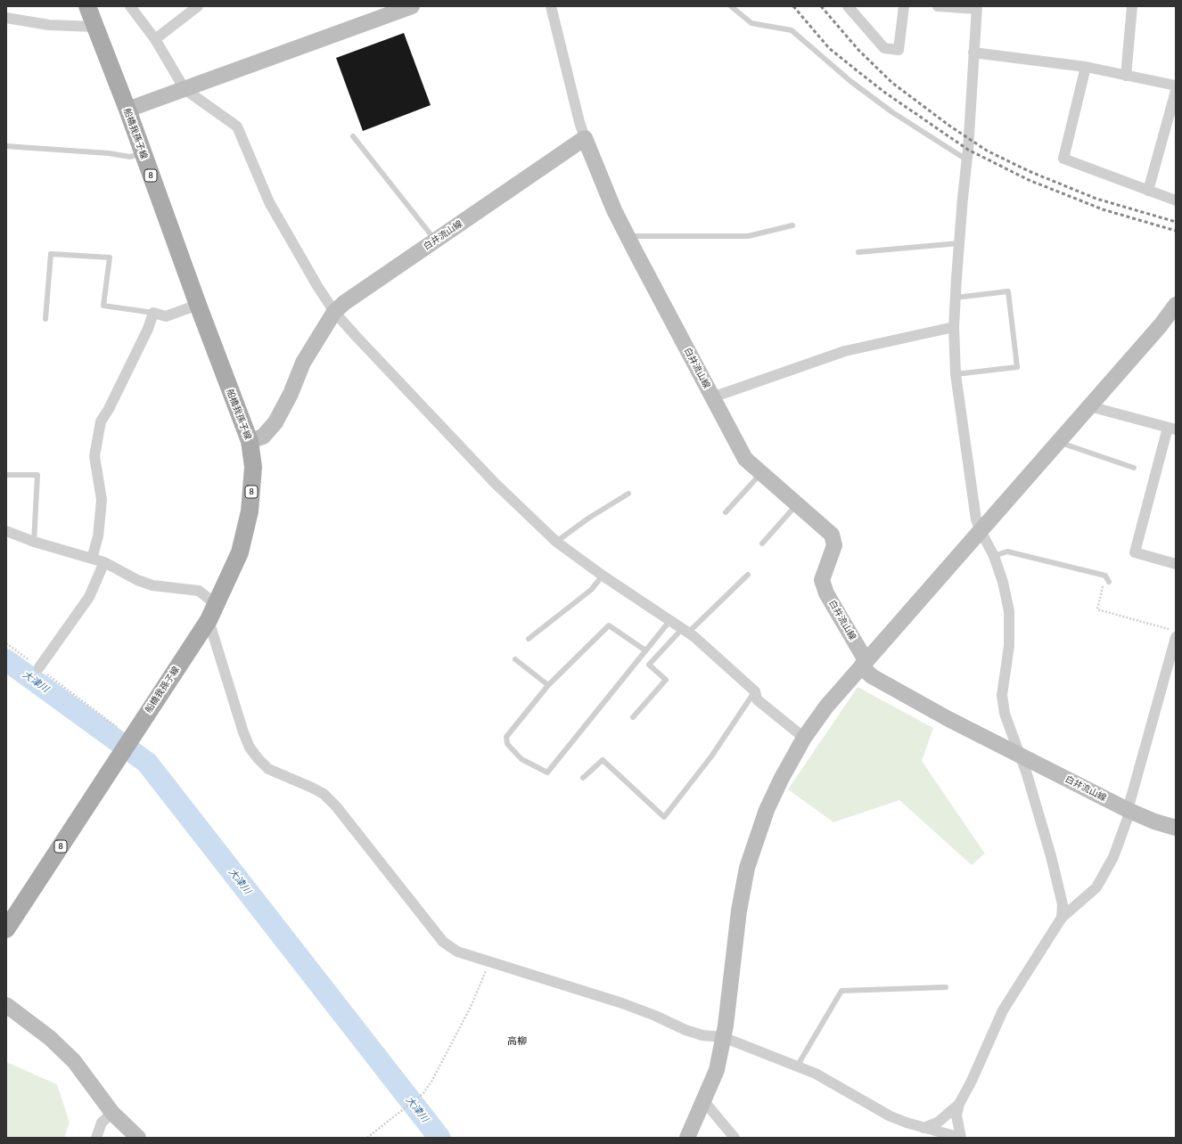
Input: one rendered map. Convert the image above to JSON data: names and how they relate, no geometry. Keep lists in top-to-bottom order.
{
  "streets": {
    "main road": ["船橋我孫子線", "8"],
    "street": ["白井流山線"]
  },
  "crossings": [
    ["船橋我孫子線", "白井流山線"]
  ],
  "districts": ["高柳"],
  "water": ["大津川"]
}
